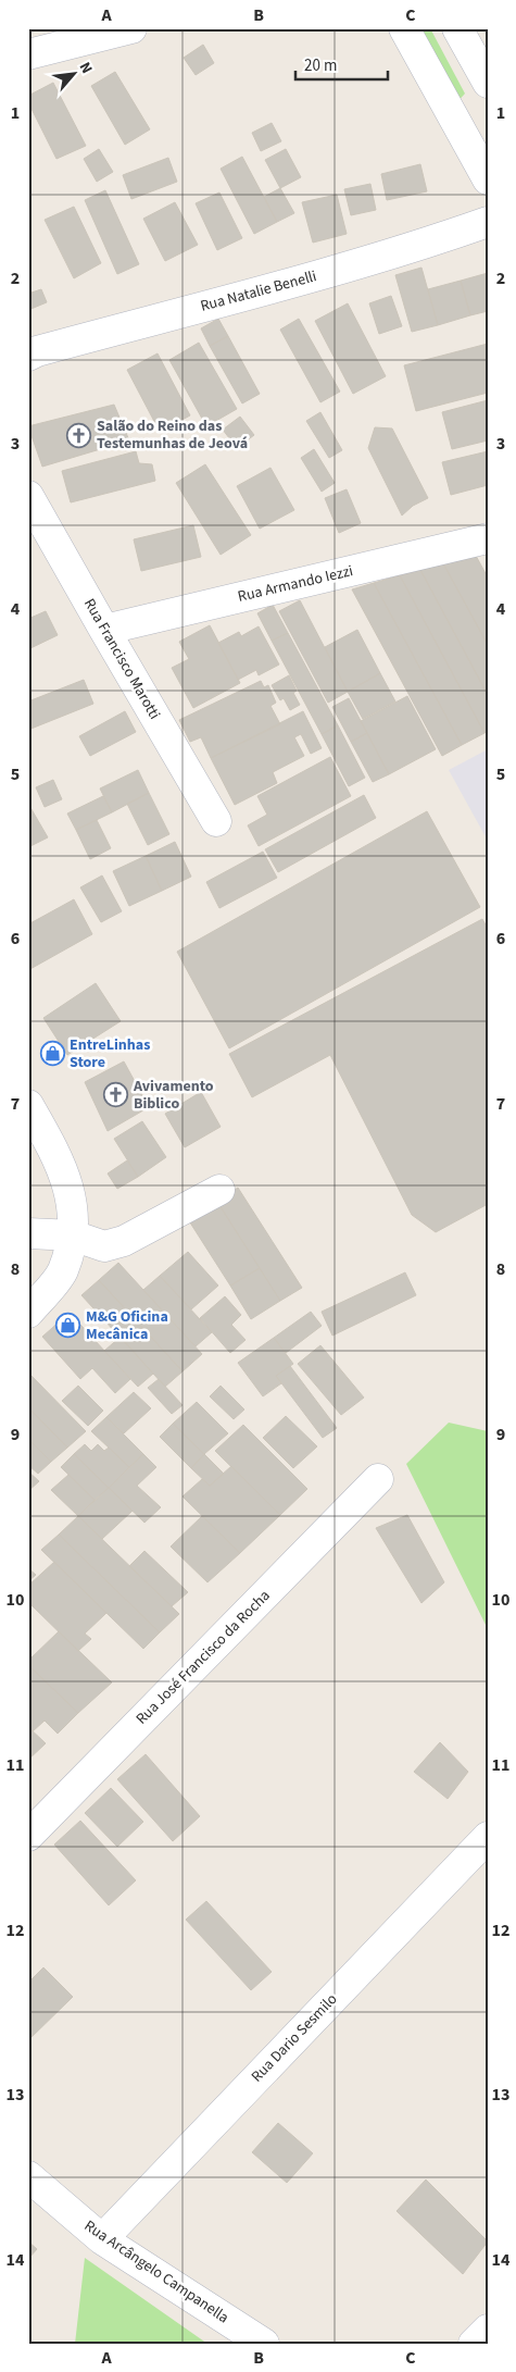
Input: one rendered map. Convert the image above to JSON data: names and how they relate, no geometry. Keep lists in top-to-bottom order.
{
  "streets": {
    "street": [
      "Rua Natalie Benelli",
      "Rua Armando Iezzi",
      "Rua Francisco Marotti",
      "Rua José Francisco da Rocha",
      "Rua Dario Sesmilo",
      "Rua Arcângelo Campanella"
    ]
  },
  "crossings": [
    ["Rua Armando Iezzi", "Rua Francisco Marotti"],
    ["Rua Dario Sesmilo", "Rua Arcângelo Campanella"]
  ],
  "places": {
    "church": ["Salão do Reino das Testemunhas de Jeová", "Avivamento Biblico"],
    "shop": ["EntreLinhas Store", "M&G Oficina Mecânica"]
  },
  "scale_bar": "20 m",
  "north": "top right",
  "grid": {
    "columns": ["A", "B", "C"],
    "rows": [
      "1",
      "2",
      "3",
      "4",
      "5",
      "6",
      "7",
      "8",
      "9",
      "10",
      "11",
      "12",
      "13",
      "14"
    ]
  }
}
